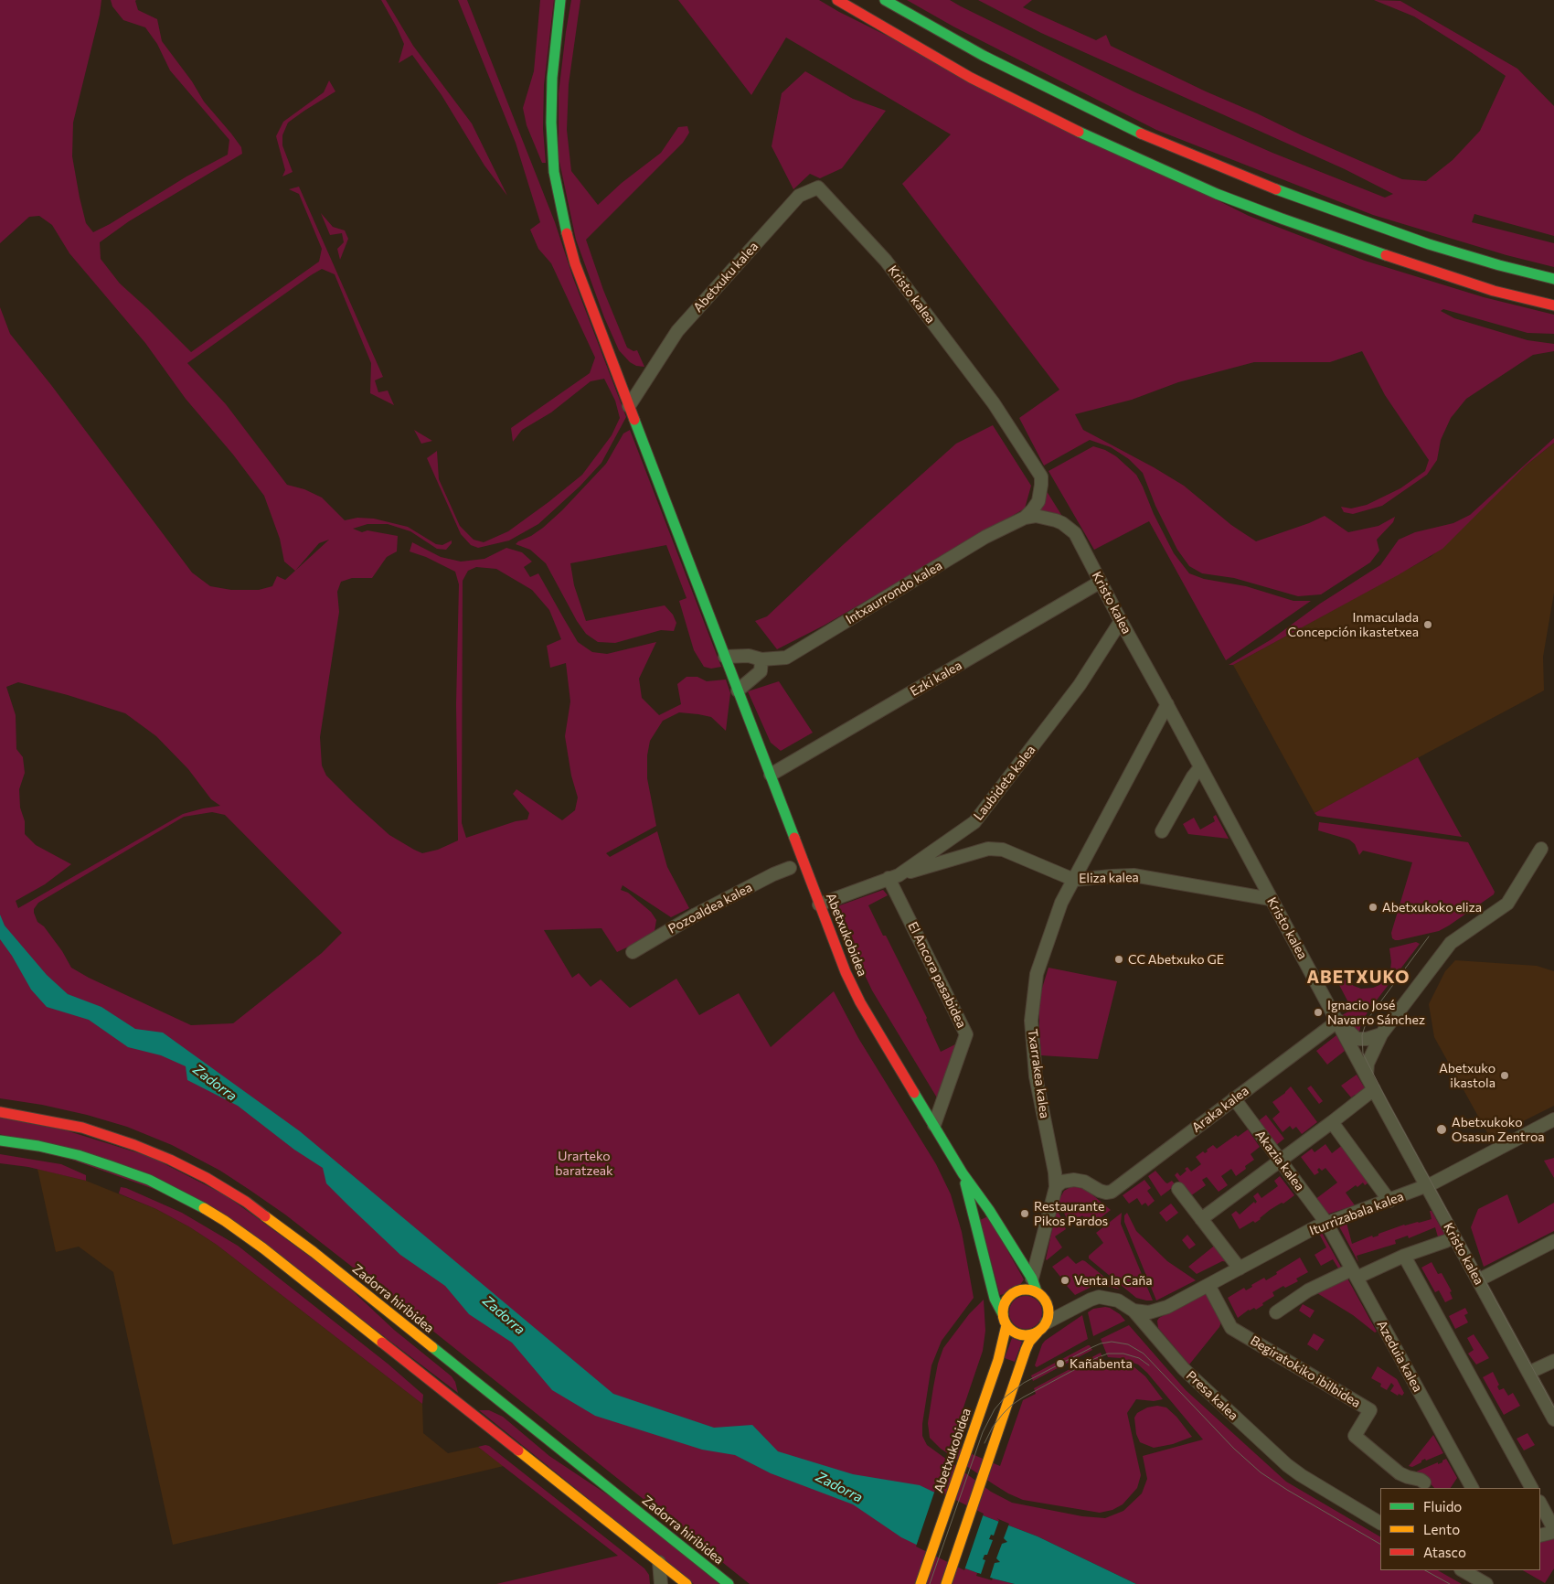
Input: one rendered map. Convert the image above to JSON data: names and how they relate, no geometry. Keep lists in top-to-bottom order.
{
  "streets": {
    "main road": ["Abetxukobidea", "Zadorra hiribidea"],
    "street": [
      "Abetxuku kalea",
      "Kristo kalea",
      "Intxaurrondo kalea",
      "Ezki kalea",
      "Laubideta kalea",
      "Eliza kalea",
      "Pozoaldea kalea",
      "El Ancora pasabidea",
      "Txarrakea kalea",
      "Araka kalea",
      "Akazia kalea",
      "Iturrizabala kalea",
      "Azeduia kalea",
      "Begiratokiko ibilbidea",
      "Presa kalea"
    ]
  },
  "crossings": [
    ["Abetxuku kalea", "Kristo kalea"],
    ["Abetxuku kalea", "Abetxukobidea"],
    ["Kristo kalea", "Intxaurrondo kalea"],
    ["Kristo kalea", "Ezki kalea"],
    ["Kristo kalea", "Laubideta kalea"],
    ["Kristo kalea", "Eliza kalea"],
    ["Kristo kalea", "Txarrakea kalea"],
    ["Kristo kalea", "Araka kalea"],
    ["Kristo kalea", "Iturrizabala kalea"],
    ["Intxaurrondo kalea", "Abetxukobidea"],
    ["Ezki kalea", "Abetxukobidea"],
    ["Laubideta kalea", "Eliza kalea"],
    ["Laubideta kalea", "Abetxukobidea"],
    ["Laubideta kalea", "El Ancora pasabidea"],
    ["Eliza kalea", "El Ancora pasabidea"],
    ["Eliza kalea", "Txarrakea kalea"],
    ["Abetxukobidea", "El Ancora pasabidea"],
    ["Abetxukobidea", "Txarrakea kalea"],
    ["Abetxukobidea", "Presa kalea"],
    ["Txarrakea kalea", "Araka kalea"],
    ["Araka kalea", "Akazia kalea"],
    ["Akazia kalea", "Iturrizabala kalea"],
    ["Akazia kalea", "Azeduia kalea"],
    ["Iturrizabala kalea", "Azeduia kalea"],
    ["Iturrizabala kalea", "Begiratokiko ibilbidea"],
    ["Iturrizabala kalea", "Presa kalea"]
  ],
  "districts": ["ABETXUKO"],
  "water": ["Zadorra"],
  "parks": ["Urarteko baratzeak"],
  "places": [
    "Inmaculada Concepción ikastetxea",
    "Abetxukoko eliza",
    "CC Abetxuko GE",
    "Ignacio José Navarro Sánchez",
    "Abetxuko ikastola",
    "Abetxukoko Osasun Zentroa",
    "Restaurante Pikos Pardos",
    "Venta la Caña",
    "Kañabenta"
  ],
  "legend": ["Fluido", "Lento", "Atasco"]
}
